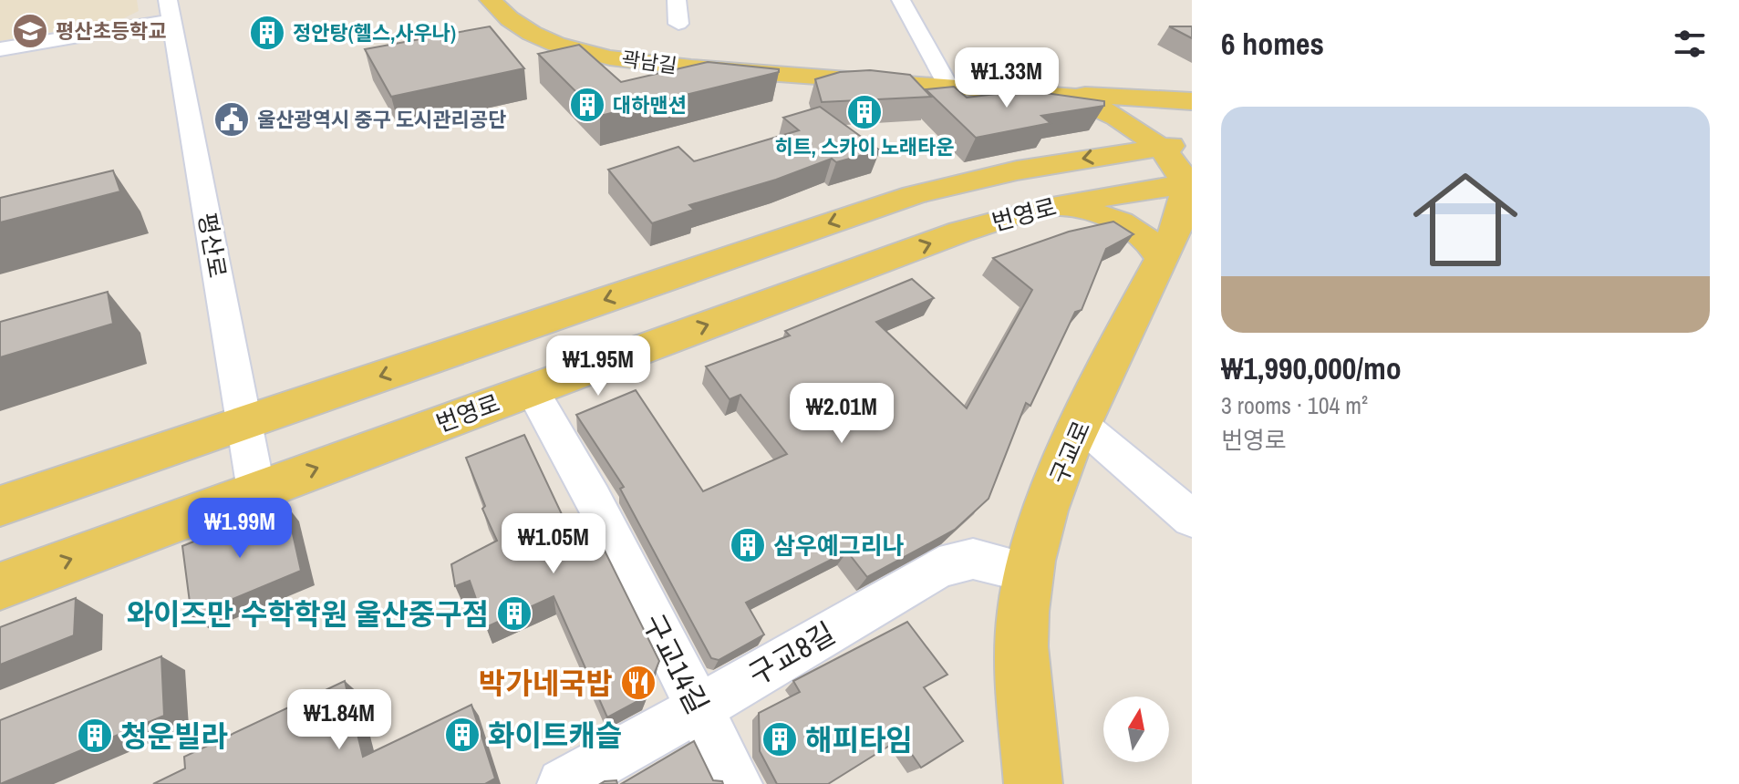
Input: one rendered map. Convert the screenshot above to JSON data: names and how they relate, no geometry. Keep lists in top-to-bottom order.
{
  "streets": {
    "main road": ["곽남길", "번영로", "구교로"],
    "street": ["평산로", "구교8길", "구교14길"]
  },
  "crossings": [
    ["곽남길", "번영로"],
    ["번영로", "평산로"],
    ["번영로", "구교로"],
    ["번영로", "구교14길"],
    ["구교로", "구교8길"],
    ["구교8길", "구교14길"]
  ],
  "places": {
    "school or university": ["평산초등학교"],
    "building": [
      "정안탕(헬스,사우나)",
      "대하맨션",
      "히트, 스카이 노래타운",
      "삼우예그리나",
      "와이즈만 수학학원 울산중구점",
      "화이트캐슬",
      "청운빌라",
      "해피타임"
    ],
    "public building": ["울산광역시 중구 도시관리공단"],
    "restaurant": ["박가네국밥"]
  },
  "north": "top",
  "page": {
    "heading": "6 homes",
    "price": [
      "₩1.33M",
      "₩1.95M",
      "₩2.01M",
      "₩1.99M",
      "₩1.05M",
      "₩1.84M"
    ],
    "list": [
      {
        "name": "₩1,990,000/mo",
        "note": "3 rooms · 104 m² · 번영로"
      }
    ]
  }
}
